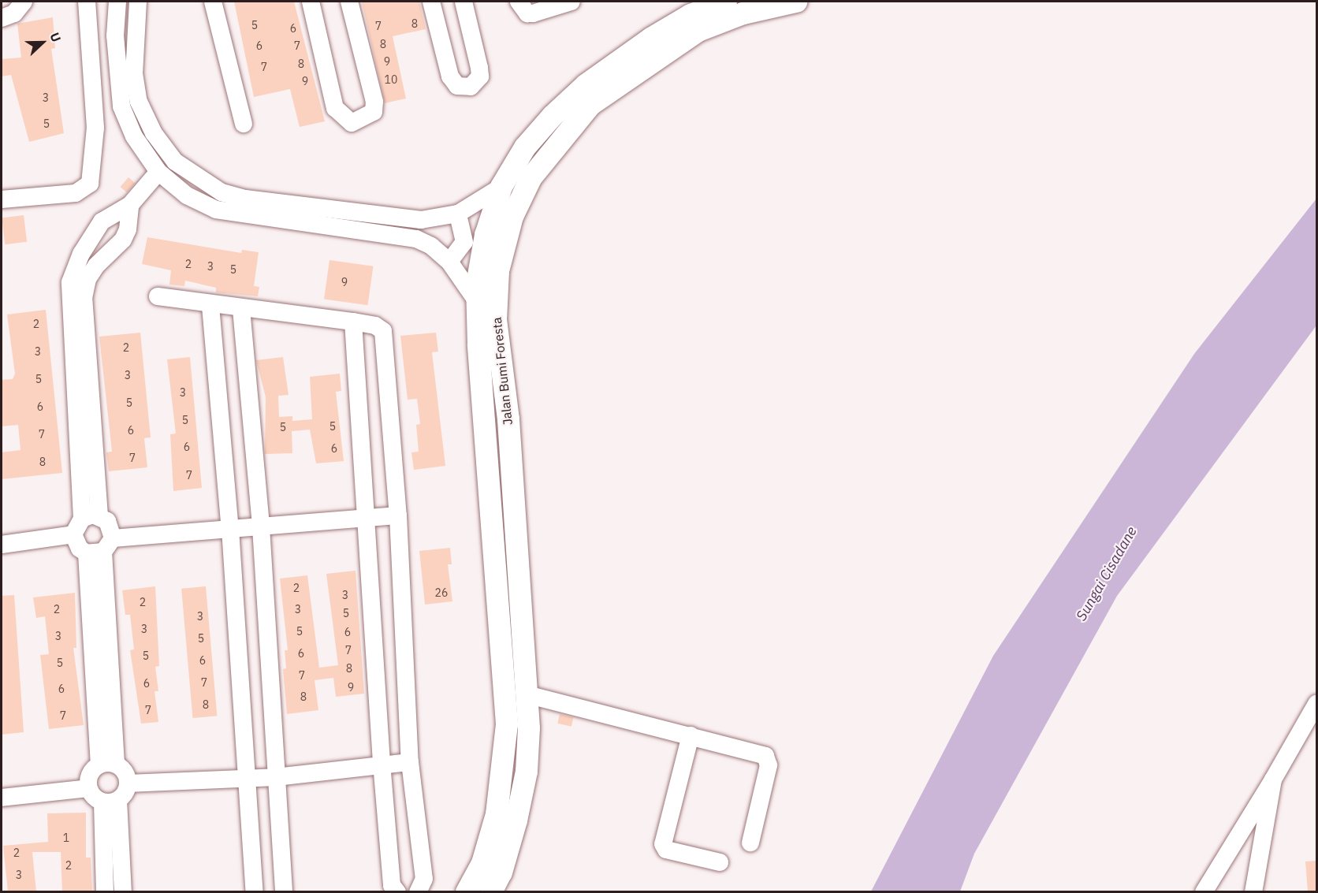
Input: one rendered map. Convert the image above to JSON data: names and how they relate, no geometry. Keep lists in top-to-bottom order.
{
  "streets": {
    "main road": ["Jalan Bumi Foresta"]
  },
  "water": ["Sungai Cisadane"],
  "house_numbers": [
    "8",
    "5",
    "7",
    "6",
    "8",
    "6",
    "7",
    "9",
    "8",
    "7",
    "10",
    "9",
    "3",
    "5",
    "2",
    "3",
    "5",
    "9",
    "2",
    "2",
    "3",
    "3",
    "5",
    "3",
    "5",
    "6",
    "5",
    "5",
    "5",
    "6",
    "7",
    "6",
    "6",
    "7",
    "8",
    "7",
    "2",
    "26",
    "3",
    "2",
    "2",
    "3",
    "5",
    "3",
    "3",
    "5",
    "6",
    "3",
    "5",
    "7",
    "6",
    "5",
    "6",
    "5",
    "8",
    "7",
    "7",
    "6",
    "9",
    "6",
    "8",
    "8",
    "7",
    "7",
    "1",
    "2",
    "2",
    "3"
  ],
  "north": "right"
}
